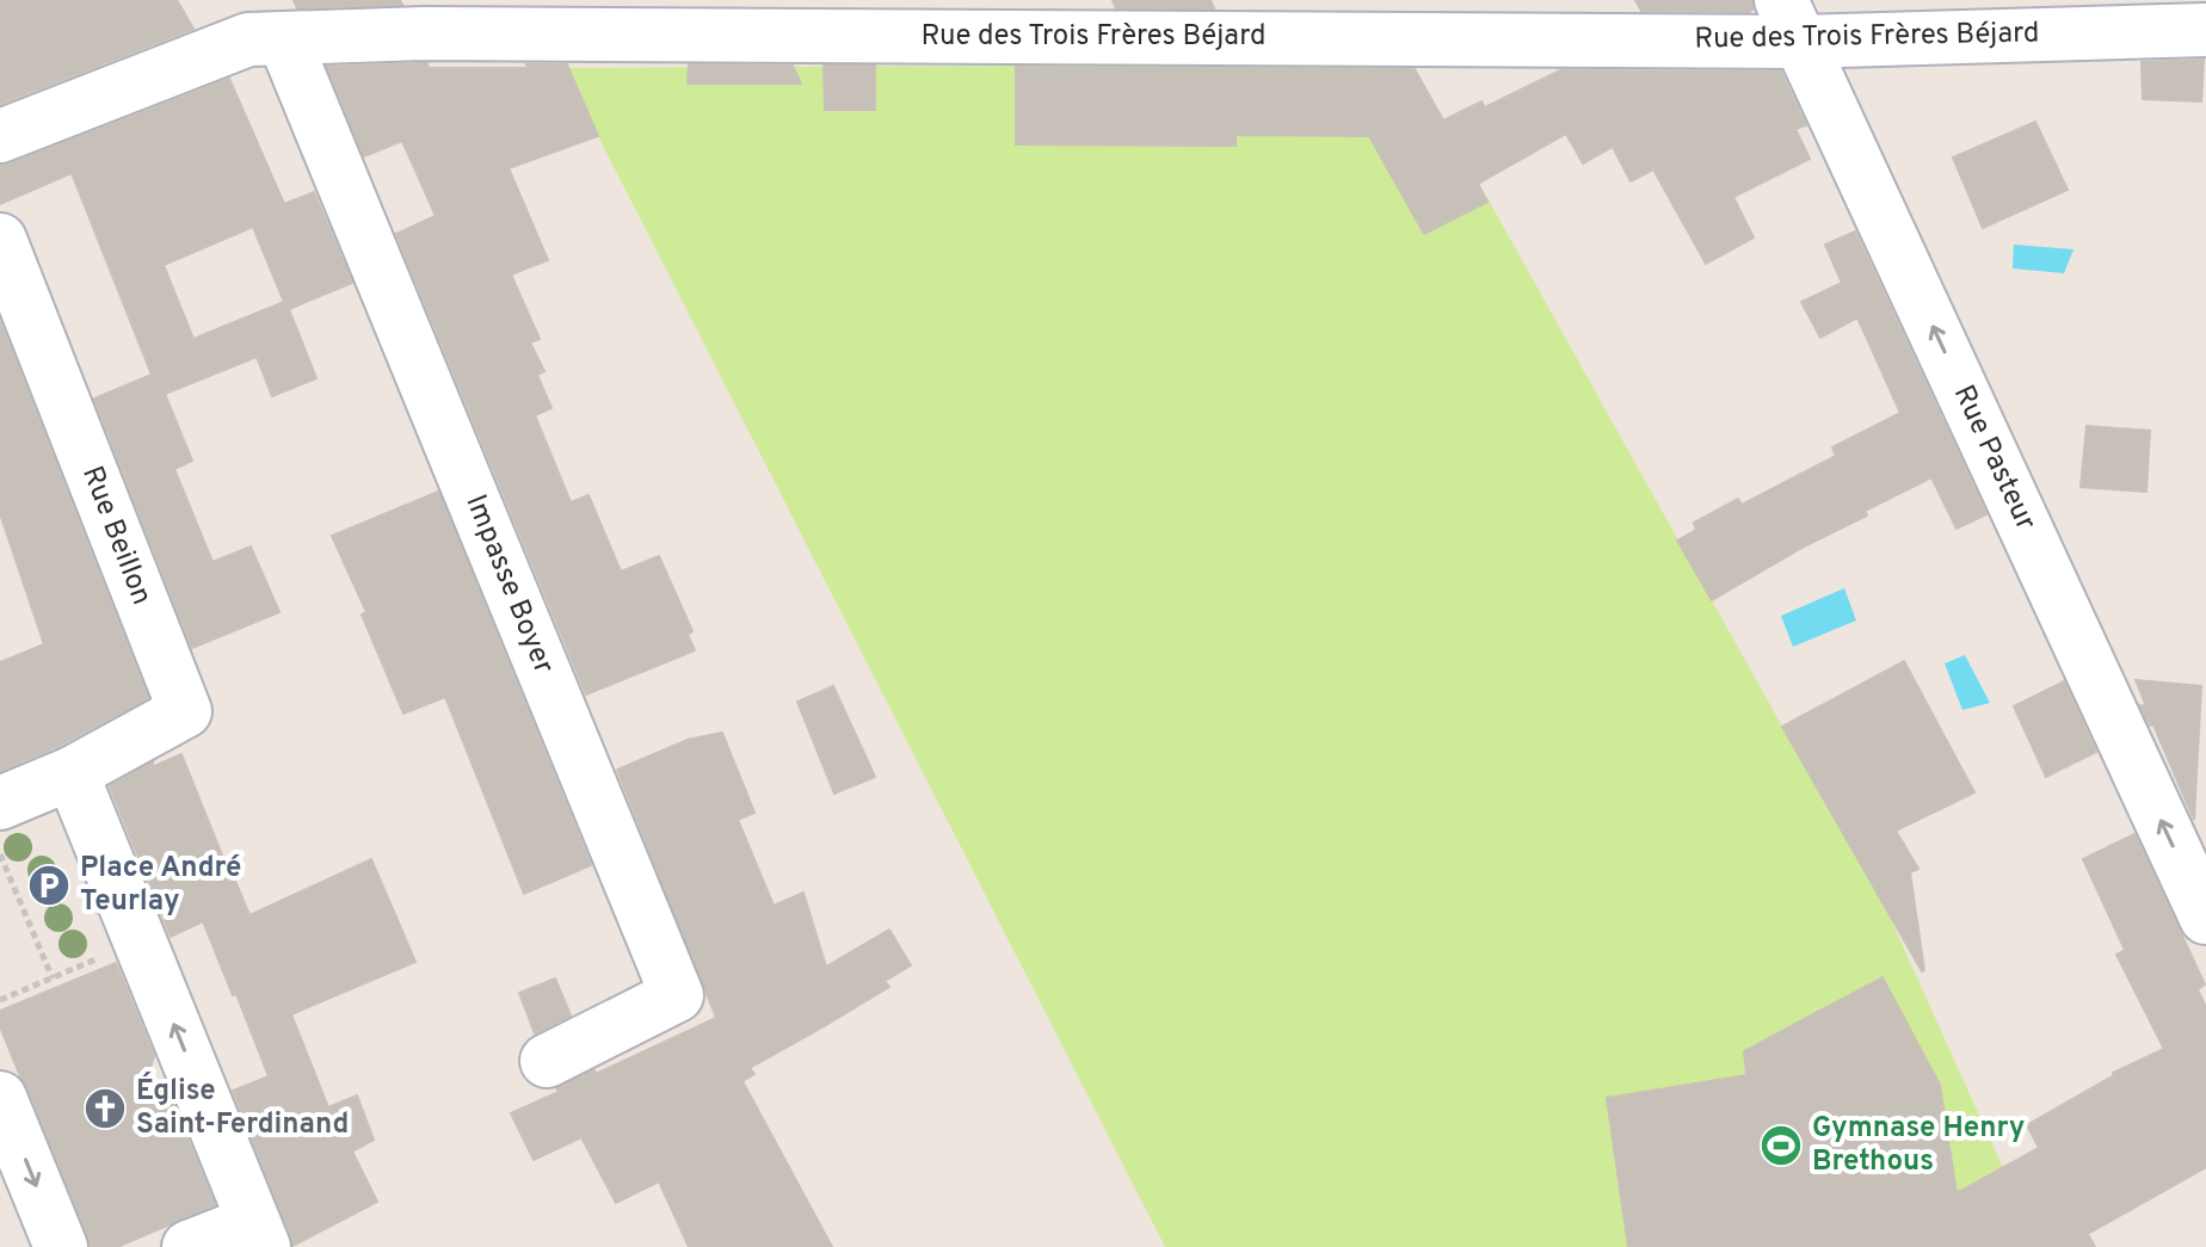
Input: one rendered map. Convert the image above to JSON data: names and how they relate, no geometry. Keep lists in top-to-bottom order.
{
  "streets": {
    "street": [
      "Rue des Trois Frères Béjard",
      "Rue Pasteur",
      "Rue Beillon",
      "Impasse Boyer"
    ]
  },
  "crossings": [
    ["Rue des Trois Frères Béjard", "Rue Pasteur"],
    ["Rue des Trois Frères Béjard", "Impasse Boyer"]
  ],
  "one_way": ["Rue Pasteur"],
  "places": {
    "parking": ["Place André Teurlay"],
    "church": ["Église Saint-Ferdinand"],
    "sports": ["Gymnase Henry Brethous"]
  }
}
